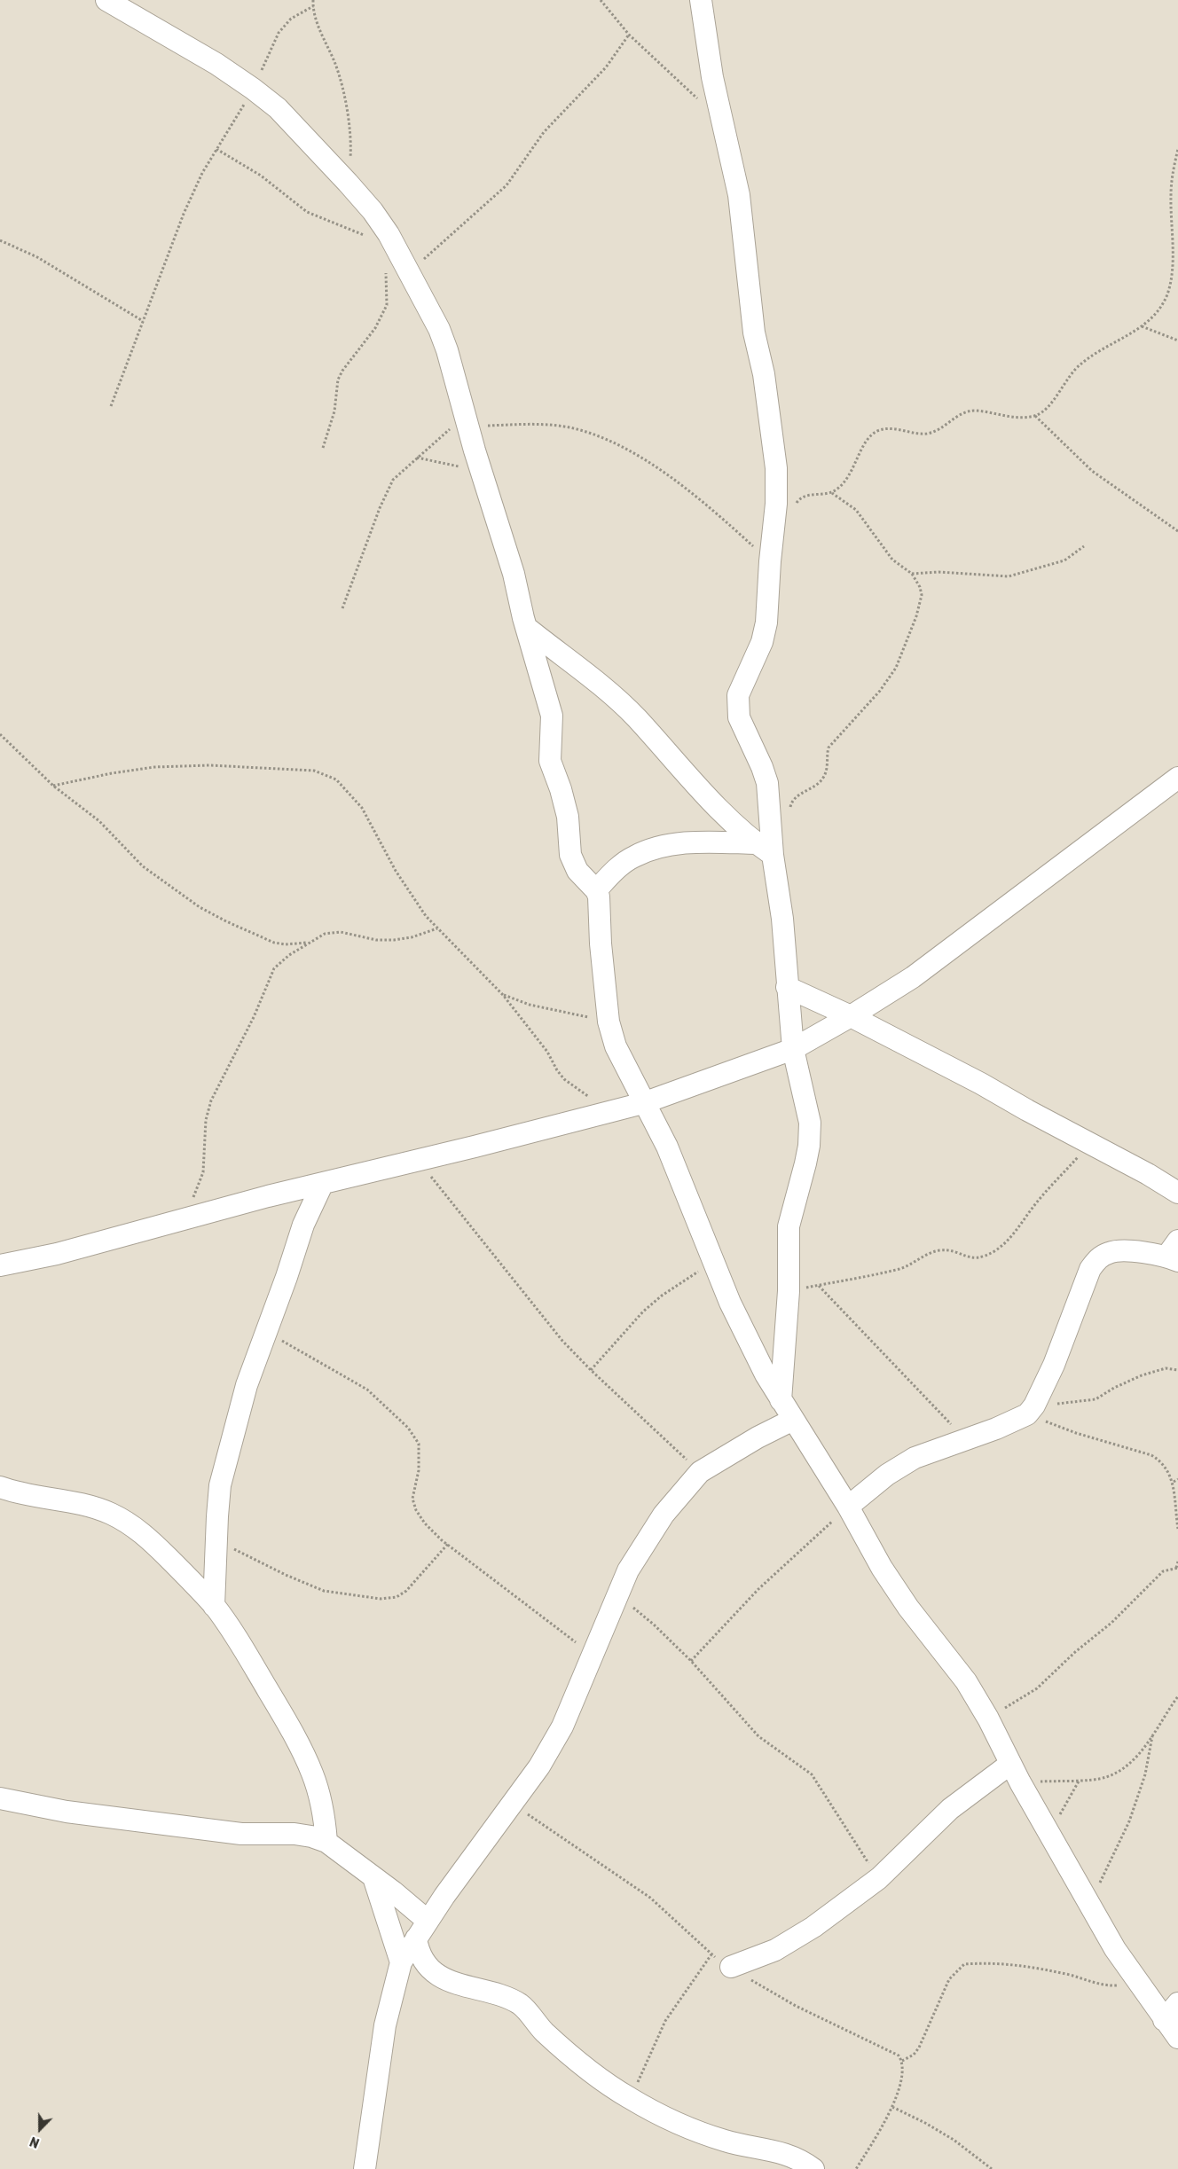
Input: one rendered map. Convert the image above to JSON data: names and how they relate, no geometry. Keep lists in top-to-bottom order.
{
  "north": "bottom"
}
